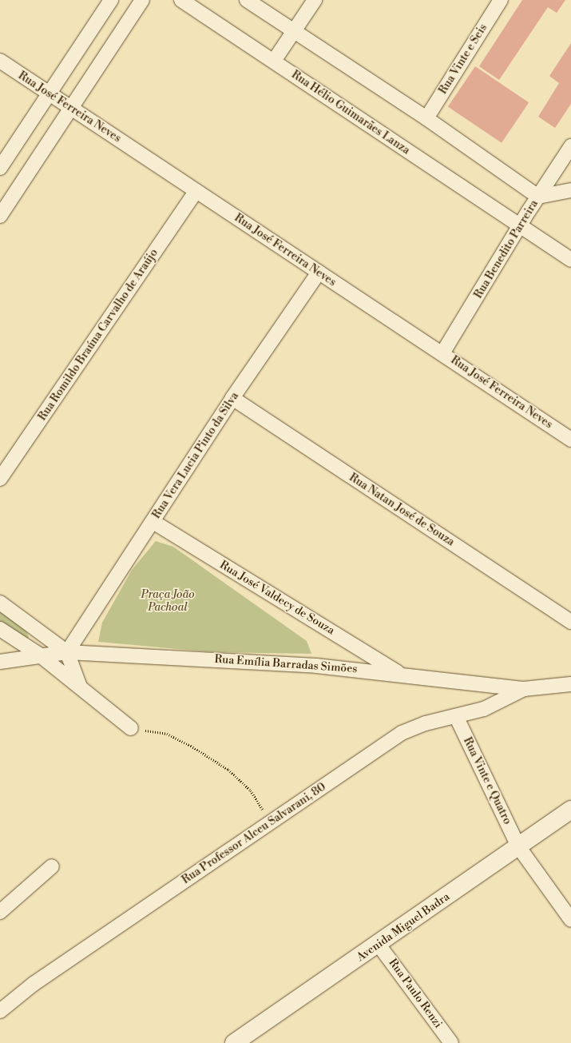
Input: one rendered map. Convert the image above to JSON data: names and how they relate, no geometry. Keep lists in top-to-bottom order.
{
  "streets": {
    "main road": ["Avenida Miguel Badra"],
    "street": [
      "Rua Vinte e Seis",
      "Rua José Ferreira Neves",
      "Rua Hélio Guimarães Lanza",
      "Rua Benedito Parreira",
      "Rua Romildo Braúna Carvalho de Araújo",
      "Rua Vera Lucia Pinto da Silva",
      "Rua Natan José de Souza",
      "Rua José Valdecy de Souza",
      "Rua Emília Barradas Simões",
      "Rua Vinte e Quatro",
      "Rua Professor Alceu Salvarani, 80",
      "Rua Paulo Renzi"
    ]
  },
  "crossings": [
    ["Rua José Ferreira Neves", "Rua Benedito Parreira"],
    ["Rua José Ferreira Neves", "Rua Romildo Braúna Carvalho de Araújo"],
    ["Rua José Ferreira Neves", "Rua Vera Lucia Pinto da Silva"],
    ["Rua Hélio Guimarães Lanza", "Rua Benedito Parreira"],
    ["Rua Vera Lucia Pinto da Silva", "Rua Natan José de Souza"],
    ["Rua Vera Lucia Pinto da Silva", "Rua José Valdecy de Souza"],
    ["Rua Vera Lucia Pinto da Silva", "Rua Emília Barradas Simões"],
    ["Rua José Valdecy de Souza", "Rua Emília Barradas Simões"],
    ["Rua Emília Barradas Simões", "Rua Professor Alceu Salvarani, 80"],
    ["Rua Vinte e Quatro", "Rua Professor Alceu Salvarani, 80"],
    ["Rua Vinte e Quatro", "Avenida Miguel Badra"],
    ["Avenida Miguel Badra", "Rua Paulo Renzi"]
  ],
  "parks": ["Praça João Pachoal"]
}
